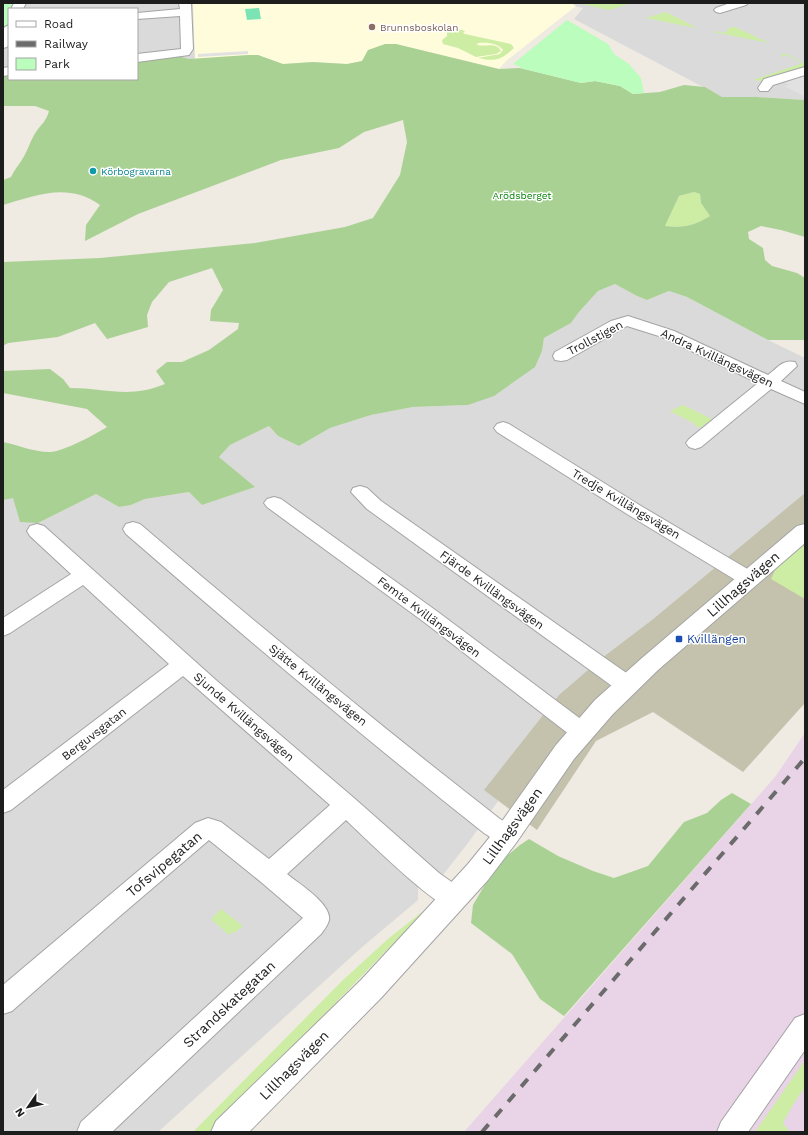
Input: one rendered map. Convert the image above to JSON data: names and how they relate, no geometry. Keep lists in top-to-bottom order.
{
  "streets": {
    "street": [
      "Trollstigen",
      "Andra Kvillängsvägen",
      "Tredje Kvillängsvägen",
      "Lillhagsvägen",
      "Fjärde Kvillängsvägen",
      "Femte Kvillängsvägen",
      "Sjätte Kvillängsvägen",
      "Sjunde Kvillängsvägen",
      "Berguvsgatan",
      "Tofsvipegatan",
      "Strandskategatan"
    ]
  },
  "crossings": [
    ["Trollstigen", "Andra Kvillängsvägen"],
    ["Tredje Kvillängsvägen", "Lillhagsvägen"],
    ["Lillhagsvägen", "Fjärde Kvillängsvägen"],
    ["Lillhagsvägen", "Femte Kvillängsvägen"],
    ["Lillhagsvägen", "Sjätte Kvillängsvägen"],
    ["Lillhagsvägen", "Sjunde Kvillängsvägen"],
    ["Sjunde Kvillängsvägen", "Berguvsgatan"],
    ["Tofsvipegatan", "Strandskategatan"]
  ],
  "parks": ["Arödsberget"],
  "places": {
    "other": ["Brunnsboskolan", "Körbogravarna"],
    "transit": ["Kvillängen"]
  },
  "legend": ["Road", "Railway", "Park"],
  "north": "bottom left"
}
